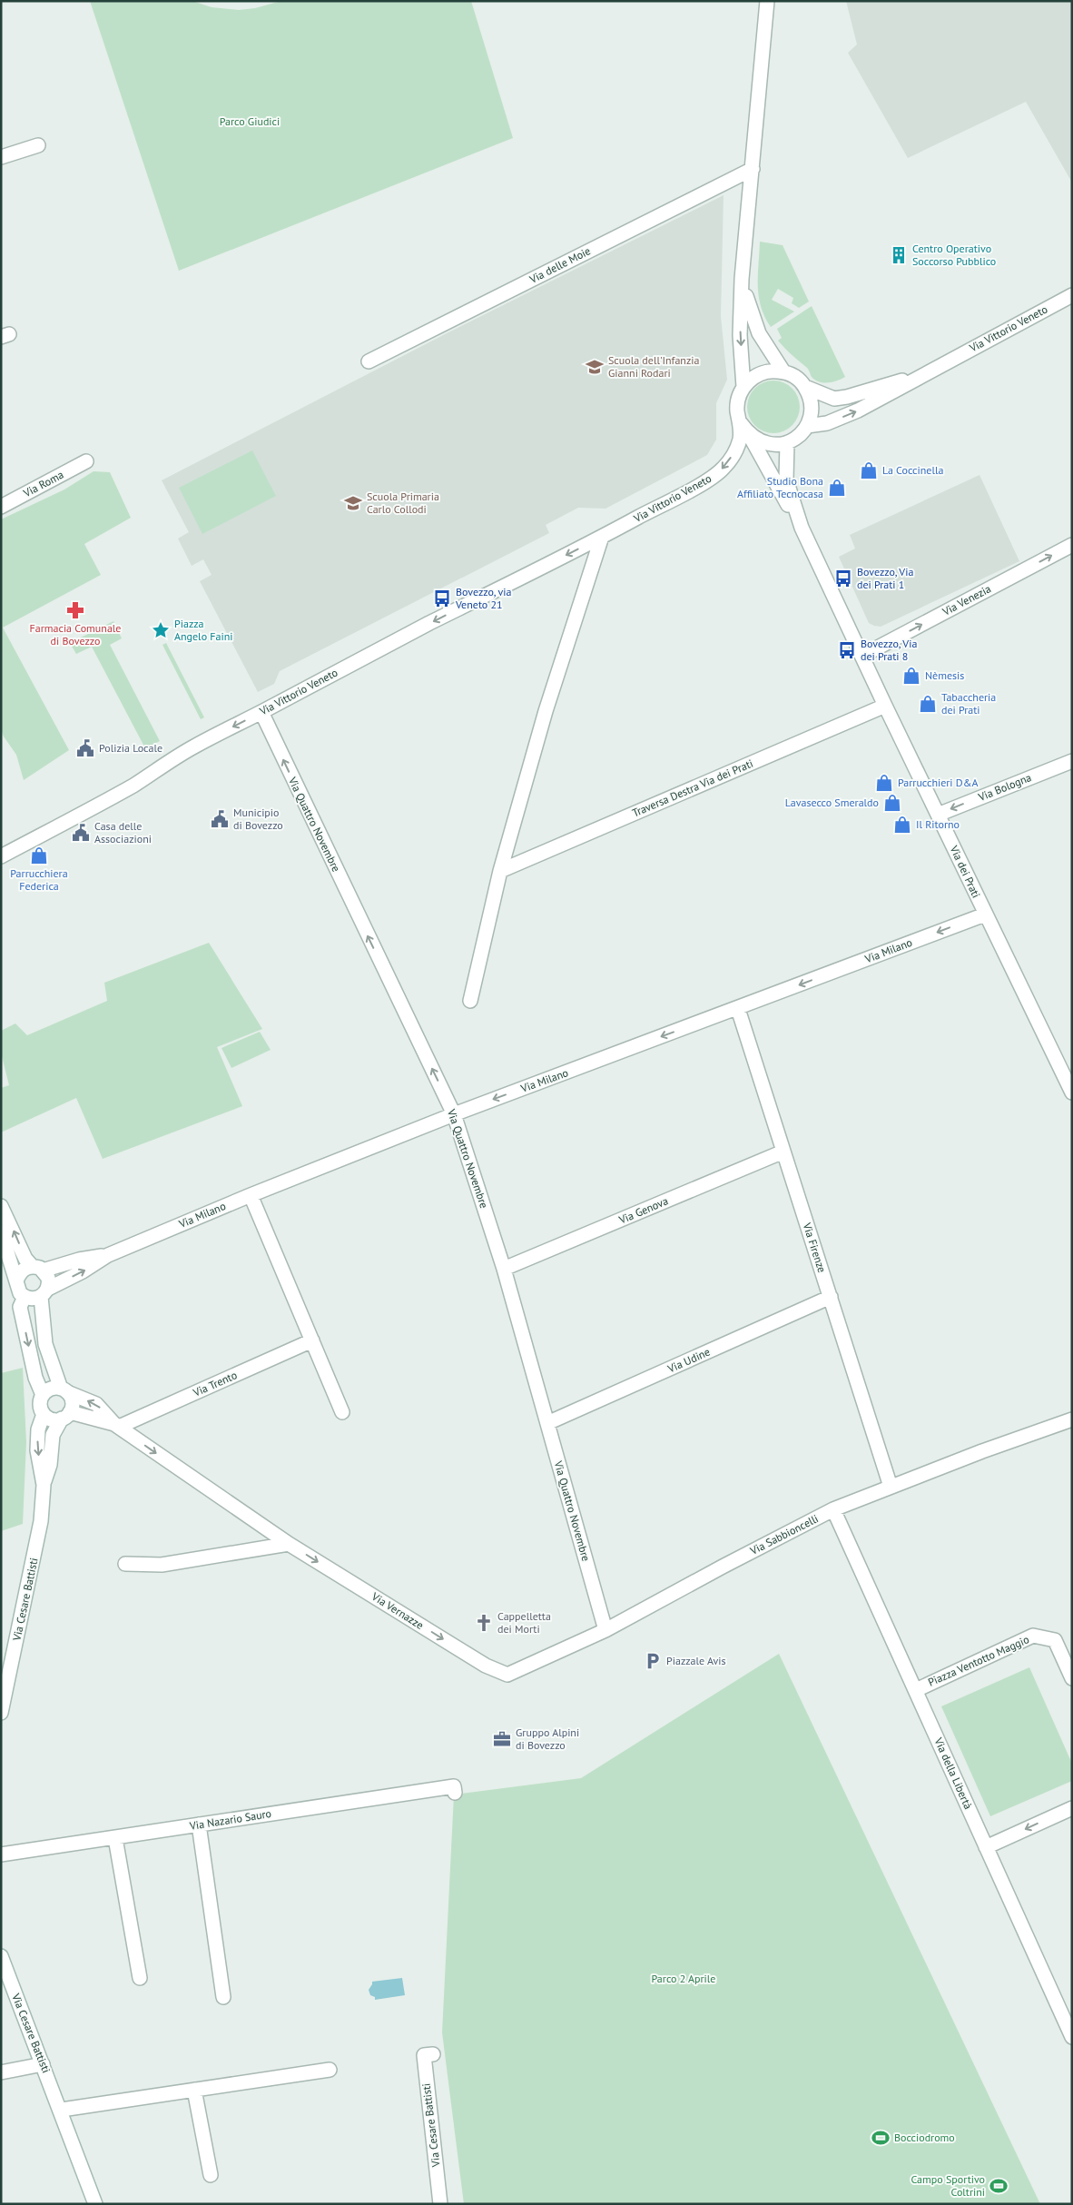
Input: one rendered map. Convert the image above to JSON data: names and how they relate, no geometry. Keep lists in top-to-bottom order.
{
  "streets": {
    "street": [
      "Via delle Moie",
      "Via Vittorio Veneto",
      "Via Roma",
      "Via Venezia",
      "Via Bologna",
      "Traversa Destra Via dei Prati",
      "Via Quattro Novembre",
      "Via dei Prati",
      "Via Milano",
      "Via Genova",
      "Via Firenze",
      "Via Udine",
      "Via Trento",
      "Via Sabbioncelli",
      "Via Cesare Battisti",
      "Via Vernazze",
      "Piazza Ventotto Maggio",
      "Via della Libertà",
      "Via Nazario Sauro"
    ]
  },
  "crossings": [
    ["Via Vittorio Veneto", "Via Quattro Novembre"],
    ["Via Vittorio Veneto", "Via dei Prati"],
    ["Via Venezia", "Via dei Prati"],
    ["Via Bologna", "Via dei Prati"],
    ["Traversa Destra Via dei Prati", "Via dei Prati"],
    ["Via Quattro Novembre", "Via Milano"],
    ["Via Quattro Novembre", "Via Genova"],
    ["Via Quattro Novembre", "Via Udine"],
    ["Via Quattro Novembre", "Via Sabbioncelli"],
    ["Via dei Prati", "Via Milano"],
    ["Via Milano", "Via Firenze"],
    ["Via Milano", "Via Cesare Battisti"],
    ["Via Genova", "Via Firenze"],
    ["Via Firenze", "Via Udine"],
    ["Via Firenze", "Via Sabbioncelli"],
    ["Via Trento", "Via Vernazze"],
    ["Via Sabbioncelli", "Via Vernazze"],
    ["Via Sabbioncelli", "Via della Libertà"],
    ["Via Cesare Battisti", "Via Vernazze"],
    ["Piazza Ventotto Maggio", "Via della Libertà"]
  ],
  "one_way": ["Via Venezia", "Via Bologna", "Via Quattro Novembre"],
  "parks": ["Parco Giudici", "Parco 2 Aprile"],
  "places": {
    "building": ["Centro Operativo Soccorso Pubblico"],
    "school or university": ["Scuola dell'Infanzia Gianni Rodari", "Scuola Primaria Carlo Collodi"],
    "shop": [
      "La Coccinella",
      "Studio Bona Affiliato Tecnocasa",
      "Nèmesis",
      "Tabaccheria dei Prati",
      "Parrucchieri D&A",
      "Lavasecco Smeraldo",
      "Il Ritorno",
      "Parrucchiera Federica"
    ],
    "bus stop": ["Bovezzo, Via dei Prati 1", "Bovezzo, via Veneto 21", "Bovezzo, Via dei Prati 8"],
    "pharmacy": ["Farmacia Comunale di Bovezzo"],
    "place": ["Piazza Angelo Faini"],
    "public building": ["Polizia Locale", "Municipio di Bovezzo", "Casa delle Associazioni"],
    "church": ["Cappelletta dei Morti"],
    "parking": ["Piazzale Avis"],
    "office": ["Gruppo Alpini di Bovezzo"],
    "sports": ["Bocciodromo", "Campo Sportivo Coltrini"]
  }
}
